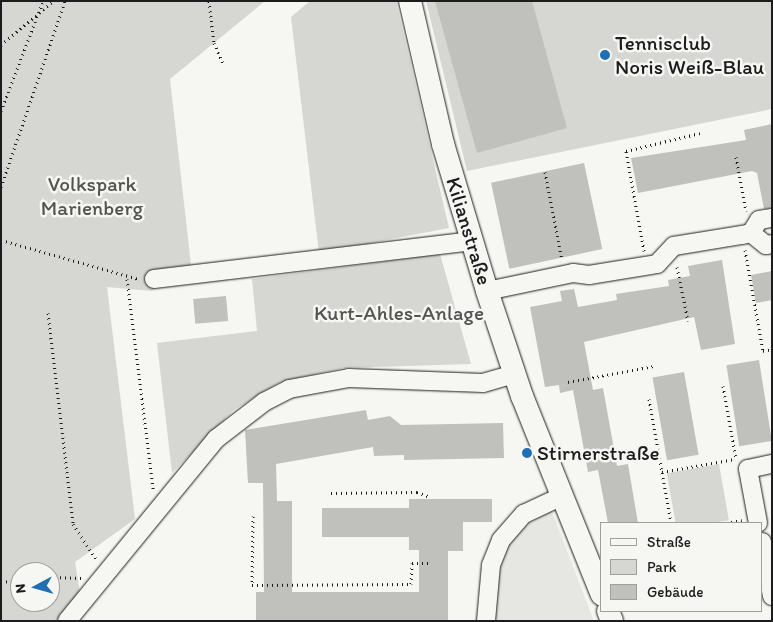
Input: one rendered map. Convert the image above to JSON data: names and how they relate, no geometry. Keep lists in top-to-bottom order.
{
  "streets": {
    "main road": ["Kilianstraße"]
  },
  "parks": ["Volkspark Marienberg", "Kurt-Ahles-Anlage"],
  "places": ["Tennisclub Noris Weiß-Blau", "Stirnerstraße"],
  "legend": ["Straße", "Park", "Gebäude"],
  "north": "left"
}
